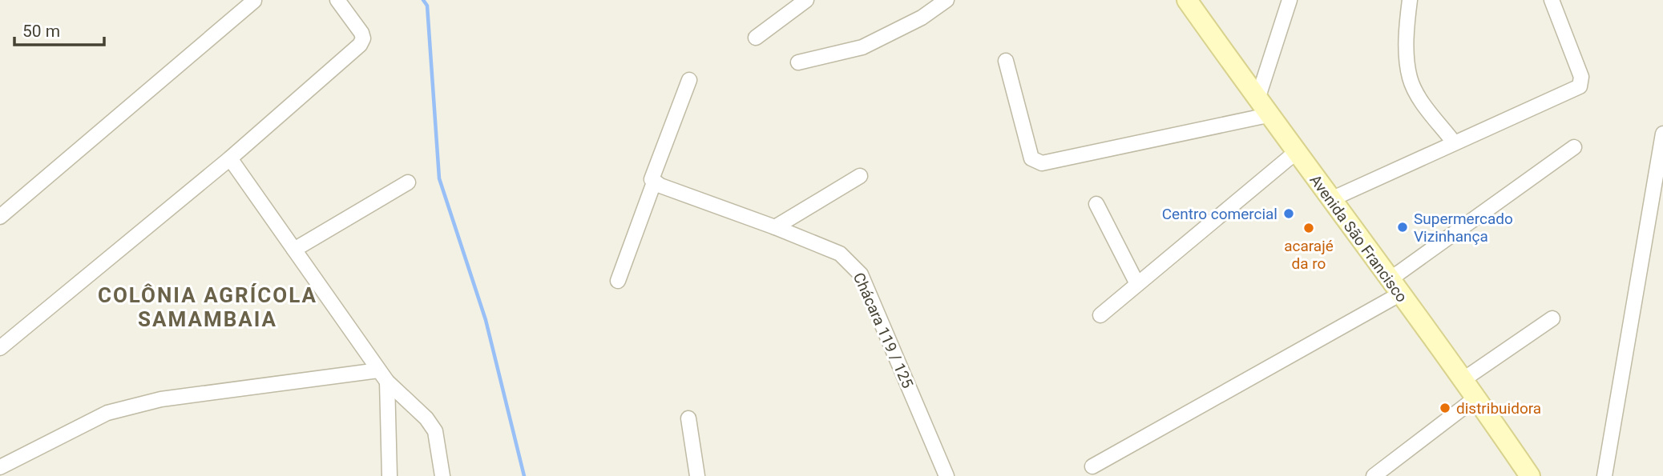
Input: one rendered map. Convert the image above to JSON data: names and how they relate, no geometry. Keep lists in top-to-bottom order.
{
  "streets": {
    "street": ["Avenida São Francisco", "Chácara 119 / 125"]
  },
  "districts": ["COLÔNIA AGRÍCOLA SAMAMBAIA"],
  "places": [
    "Centro comercial",
    "Supermercado Vizinhança",
    "acarajé da ro",
    "distribuidora"
  ],
  "scale_bar": "50 m"
}
